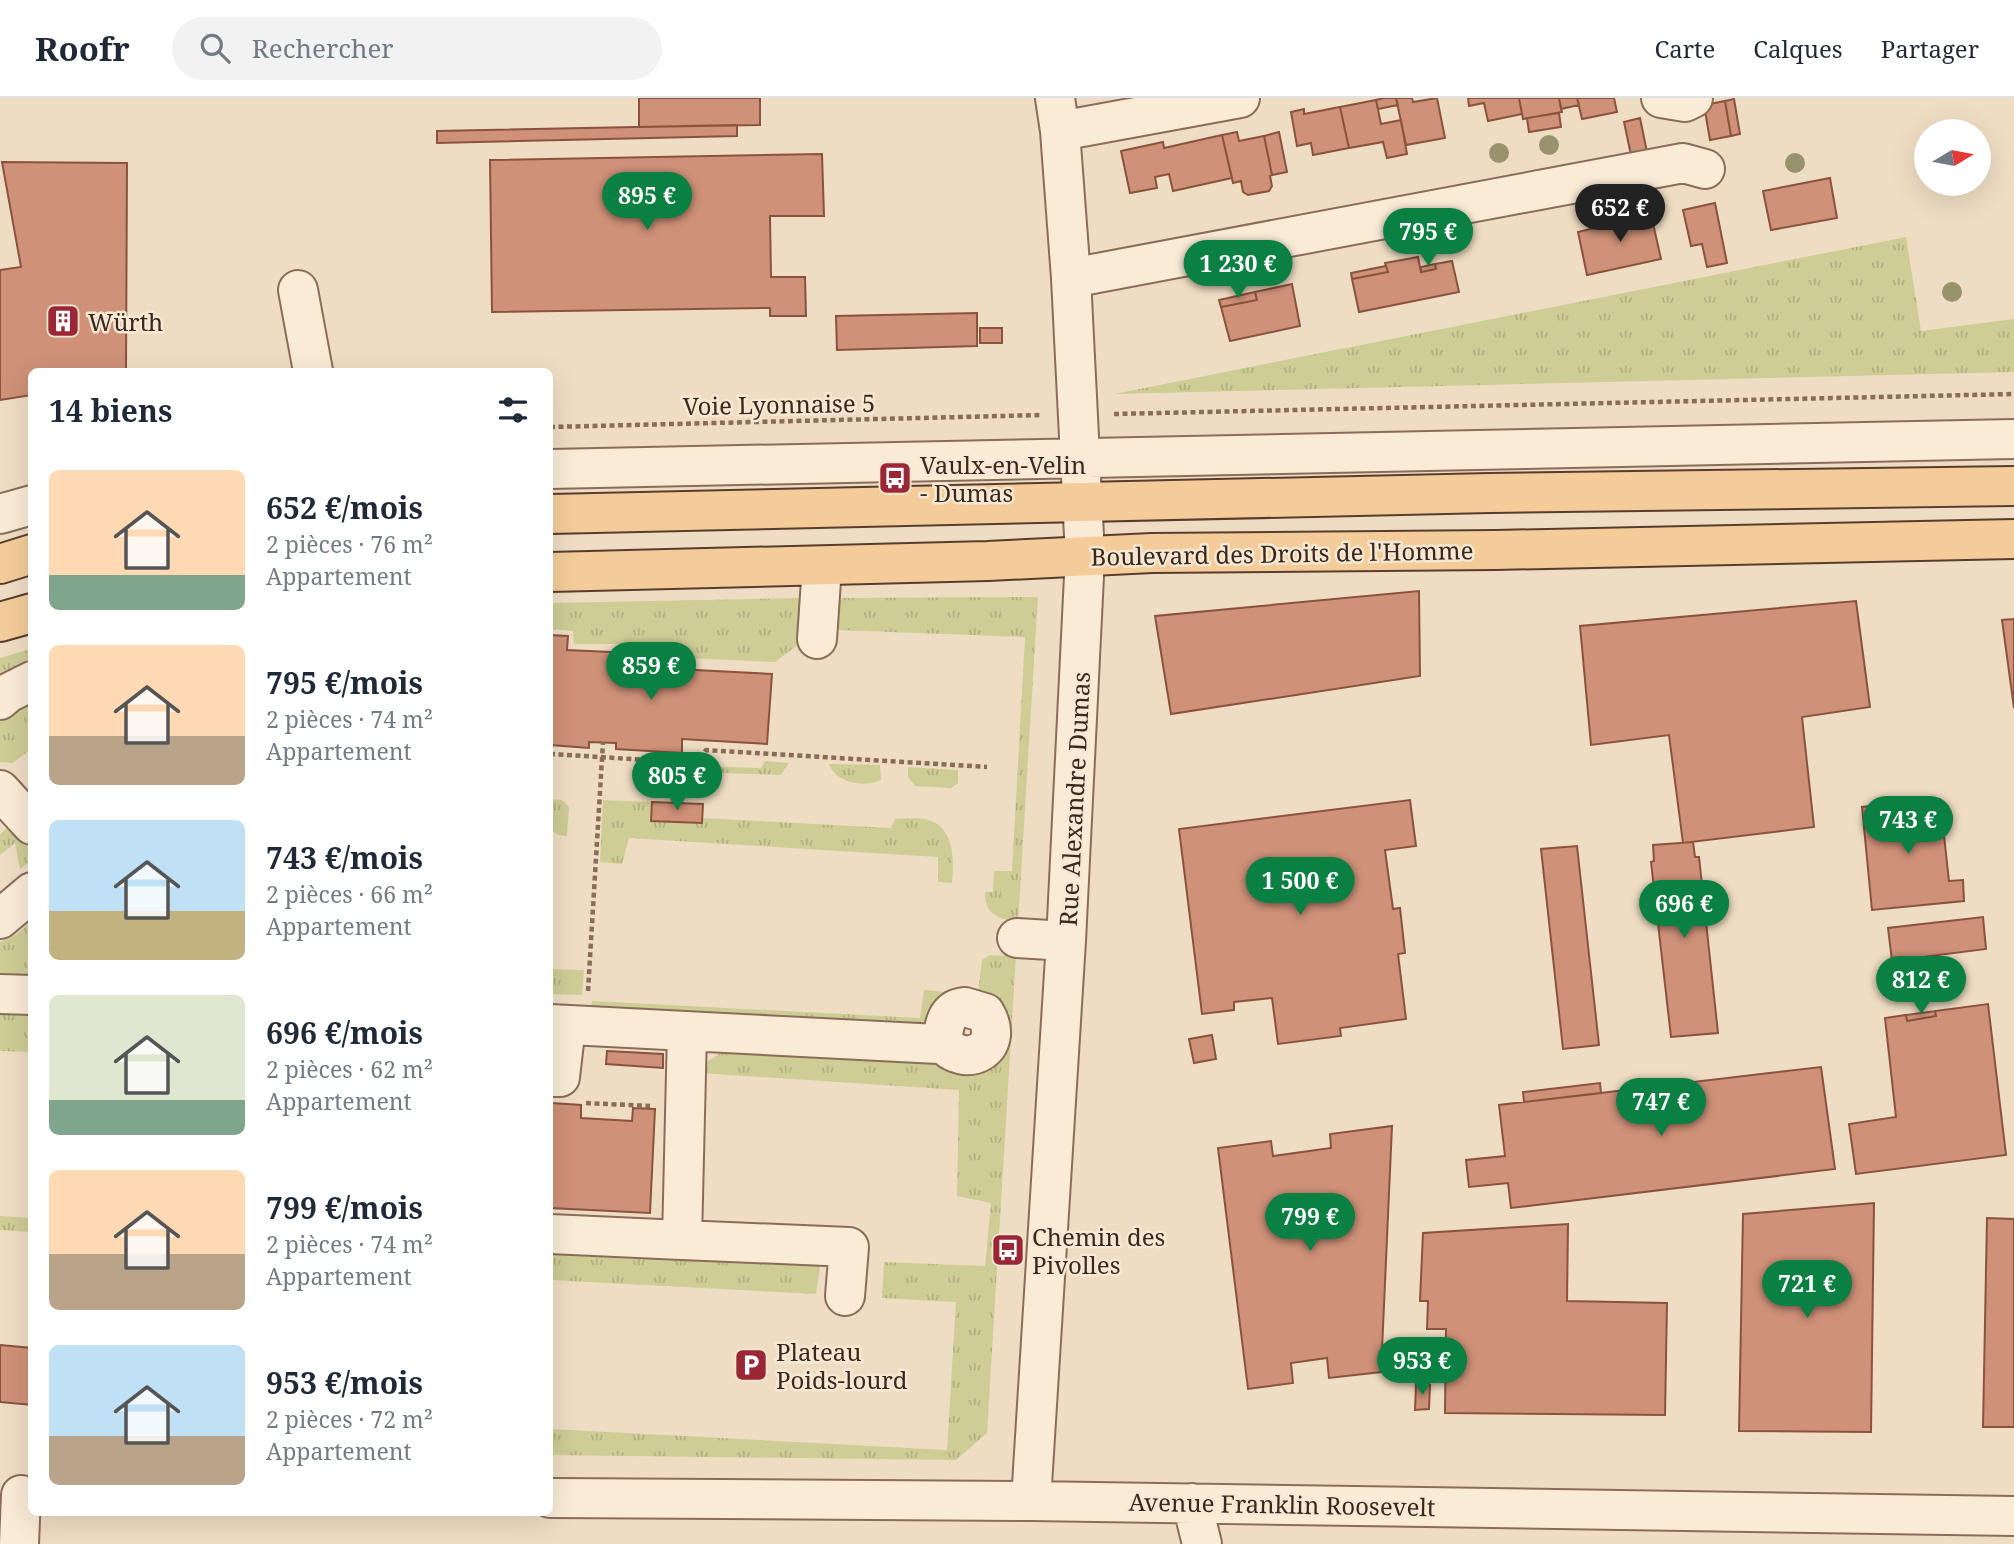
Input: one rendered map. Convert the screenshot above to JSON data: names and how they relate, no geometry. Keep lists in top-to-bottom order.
{
  "streets": {
    "main road": ["Boulevard des Droits de l'Homme"],
    "street": ["Rue Alexandre Dumas", "Avenue Franklin Roosevelt"],
    "path": ["Voie Lyonnaise 5"]
  },
  "crossings": [
    ["Boulevard des Droits de l'Homme", "Rue Alexandre Dumas"],
    ["Rue Alexandre Dumas", "Avenue Franklin Roosevelt"]
  ],
  "places": {
    "building": ["Würth"],
    "bus stop": ["Vaulx-en-Velin - Dumas", "Chemin des Pivolles"],
    "parking": ["Plateau Poids-lourd"]
  },
  "north": "right",
  "page": {
    "header": "Roofr",
    "search": "Rechercher",
    "nav": ["Carte", "Calques", "Partager"],
    "price": [
      "895 €",
      "652 €",
      "795 €",
      "1 230 €",
      "859 €",
      "805 €",
      "743 €",
      "1 500 €",
      "696 €",
      "812 €",
      "747 €",
      "799 €",
      "721 €",
      "953 €"
    ],
    "heading": "14 biens",
    "list": [
      {
        "name": "652 €/mois",
        "note": "2 pièces · 76 m² · Appartement"
      },
      {
        "name": "795 €/mois",
        "note": "2 pièces · 74 m² · Appartement"
      },
      {
        "name": "743 €/mois",
        "note": "2 pièces · 66 m² · Appartement"
      },
      {
        "name": "696 €/mois",
        "note": "2 pièces · 62 m² · Appartement"
      },
      {
        "name": "799 €/mois",
        "note": "2 pièces · 74 m² · Appartement"
      },
      {
        "name": "953 €/mois",
        "note": "2 pièces · 72 m² · Appartement"
      }
    ]
  }
}
